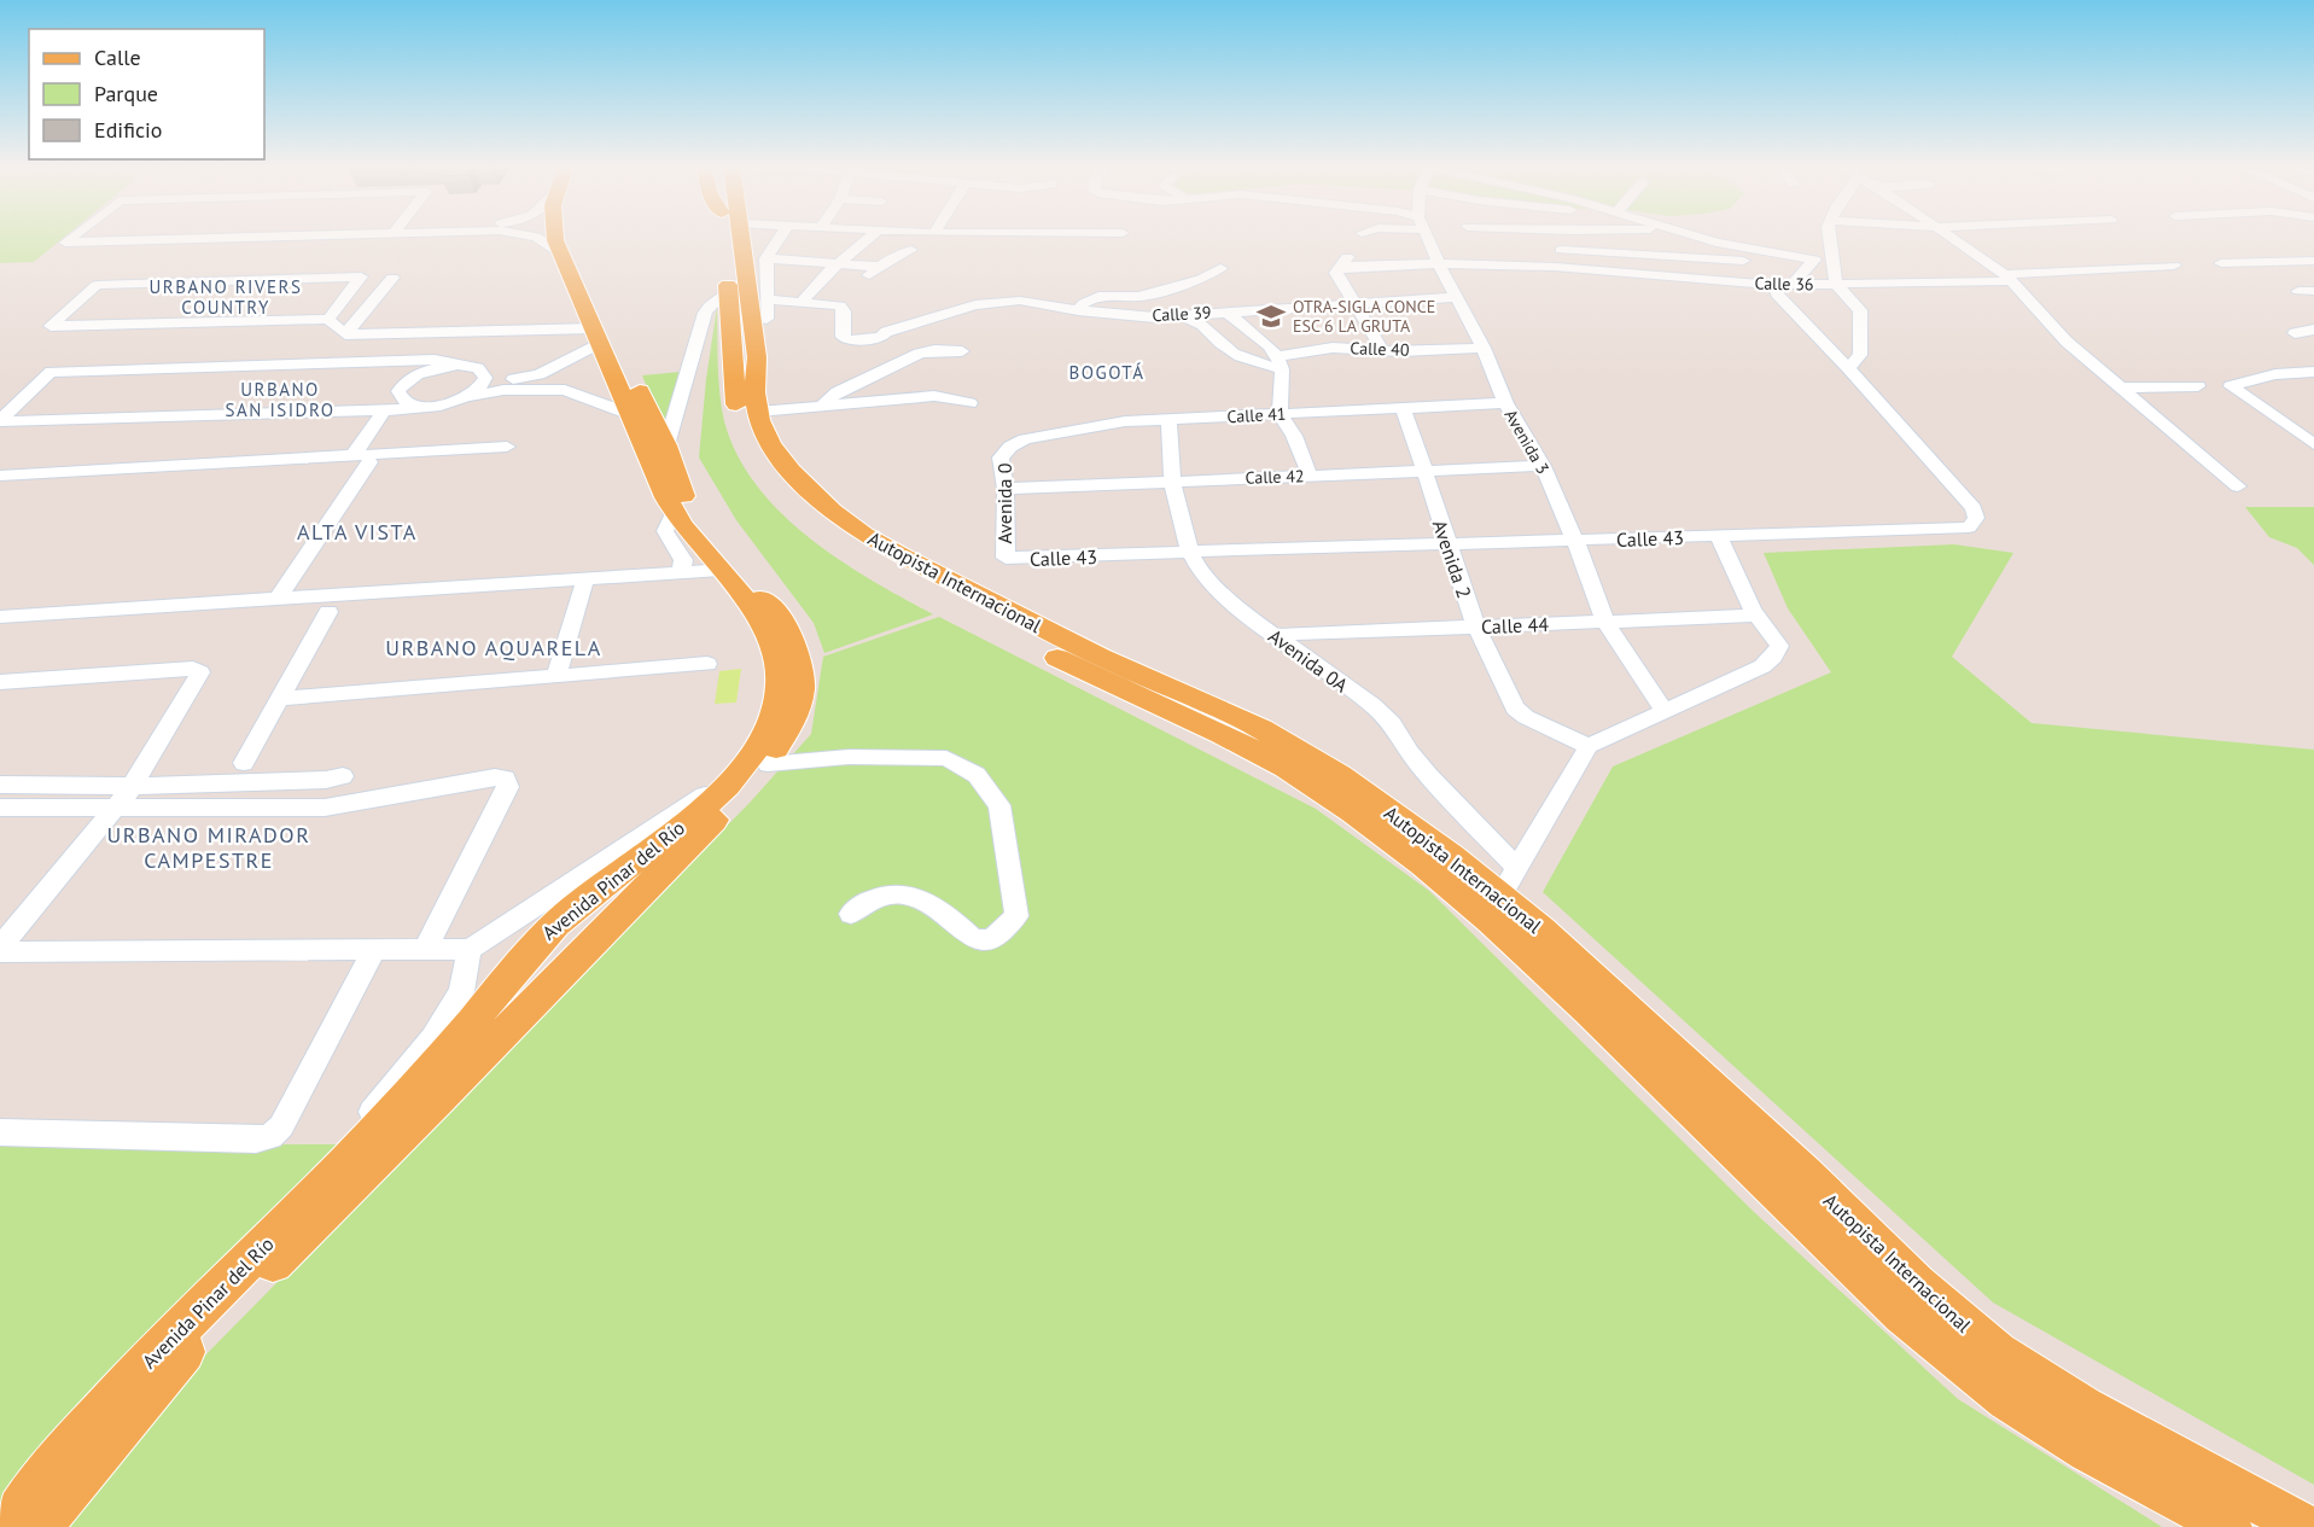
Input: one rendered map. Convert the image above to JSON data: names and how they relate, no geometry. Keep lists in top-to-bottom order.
{
  "streets": {
    "main road": ["Autopista Internacional", "Avenida Pinar del Río"],
    "street": [
      "Calle 36",
      "Calle 39",
      "Calle 40",
      "Calle 41",
      "Avenida 3",
      "Calle 42",
      "Avenida 0",
      "Calle 43",
      "Avenida 2",
      "Calle 44",
      "Avenida 0A"
    ]
  },
  "crossings": [
    ["Calle 36", "Calle 39"],
    ["Calle 36", "Avenida 3"],
    ["Calle 36", "Calle 43"],
    ["Calle 39", "Avenida 3"],
    ["Calle 40", "Avenida 3"],
    ["Calle 41", "Avenida 3"],
    ["Calle 41", "Avenida 0"],
    ["Calle 41", "Avenida 2"],
    ["Calle 41", "Avenida 0A"],
    ["Avenida 3", "Calle 42"],
    ["Avenida 3", "Calle 43"],
    ["Avenida 3", "Calle 44"],
    ["Calle 42", "Avenida 0"],
    ["Calle 42", "Avenida 2"],
    ["Calle 42", "Avenida 0A"],
    ["Avenida 0", "Calle 43"],
    ["Calle 43", "Avenida 2"],
    ["Calle 43", "Avenida 0A"],
    ["Avenida 2", "Calle 44"],
    ["Calle 44", "Avenida 0A"]
  ],
  "districts": [
    "URBANO RIVERS COUNTRY",
    "BOGOTÁ",
    "URBANO SAN ISIDRO",
    "ALTA VISTA",
    "URBANO AQUARELA",
    "URBANO MIRADOR CAMPESTRE"
  ],
  "places": {
    "school or university": ["OTRA-SIGLA CONCE ESC 6 LA GRUTA"]
  },
  "legend": ["Calle", "Parque", "Edificio"]
}
